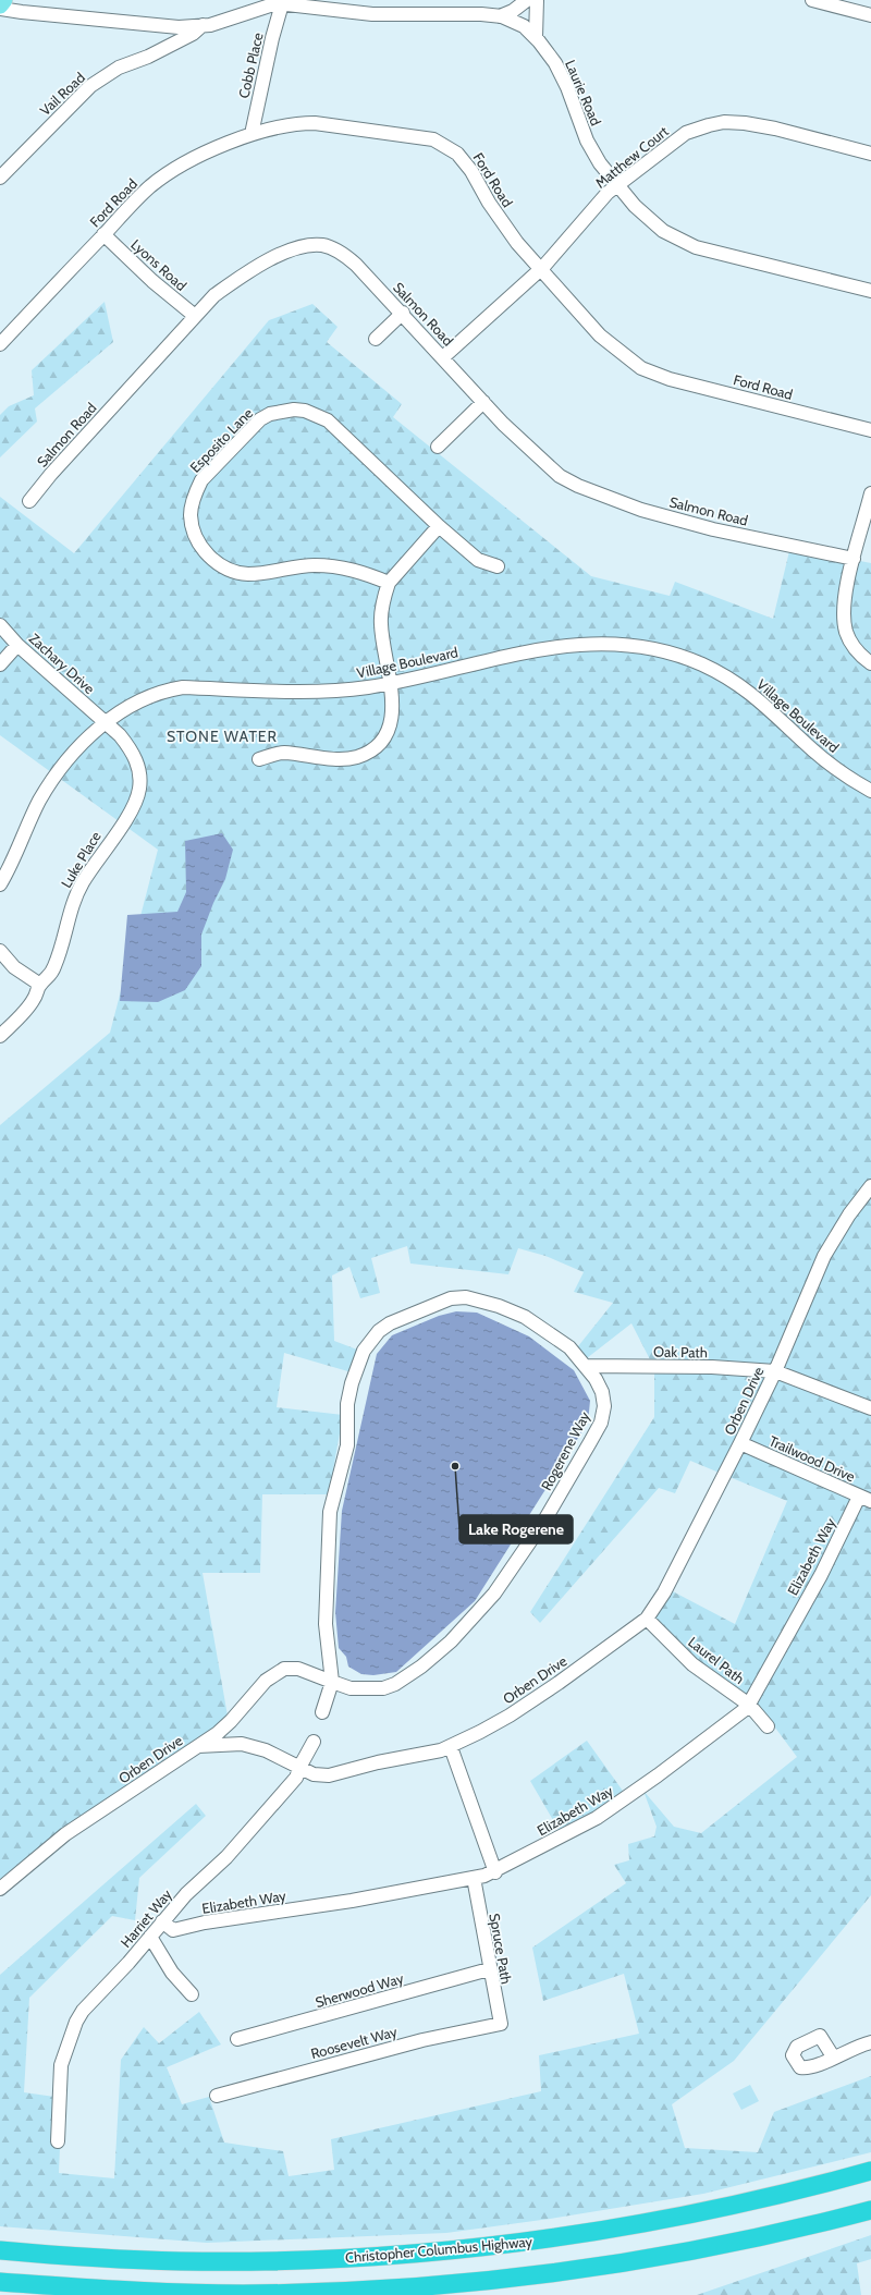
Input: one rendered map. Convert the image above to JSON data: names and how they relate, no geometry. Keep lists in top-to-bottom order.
{
  "streets": {
    "highway": ["Christopher Columbus Highway"],
    "street": [
      "Cobb Place",
      "Laurie Road",
      "Vail Road",
      "Matthew Court",
      "Ford Road",
      "Lyons Road",
      "Salmon Road",
      "Esposito Lane",
      "Village Boulevard",
      "Zachary Drive",
      "Luke Place",
      "Oak Path",
      "Orben Drive",
      "Rogerene Way",
      "Trailwood Drive",
      "Elizabeth Way",
      "Laurel Path",
      "Harriet Way",
      "Spruce Path",
      "Sherwood Way",
      "Roosevelt Way"
    ]
  },
  "crossings": [
    ["Cobb Place", "Laurie Road"],
    ["Cobb Place", "Ford Road"],
    ["Laurie Road", "Vail Road"],
    ["Laurie Road", "Matthew Court"],
    ["Matthew Court", "Ford Road"],
    ["Matthew Court", "Salmon Road"],
    ["Ford Road", "Lyons Road"],
    ["Lyons Road", "Salmon Road"],
    ["Village Boulevard", "Zachary Drive"],
    ["Village Boulevard", "Luke Place"],
    ["Zachary Drive", "Luke Place"],
    ["Oak Path", "Orben Drive"],
    ["Oak Path", "Rogerene Way"],
    ["Orben Drive", "Rogerene Way"],
    ["Orben Drive", "Trailwood Drive"],
    ["Orben Drive", "Laurel Path"],
    ["Orben Drive", "Harriet Way"],
    ["Trailwood Drive", "Elizabeth Way"],
    ["Elizabeth Way", "Laurel Path"],
    ["Elizabeth Way", "Harriet Way"],
    ["Elizabeth Way", "Spruce Path"],
    ["Spruce Path", "Sherwood Way"],
    ["Spruce Path", "Roosevelt Way"]
  ],
  "districts": ["STONE WATER"],
  "places": ["Lake Rogerene"]
}
